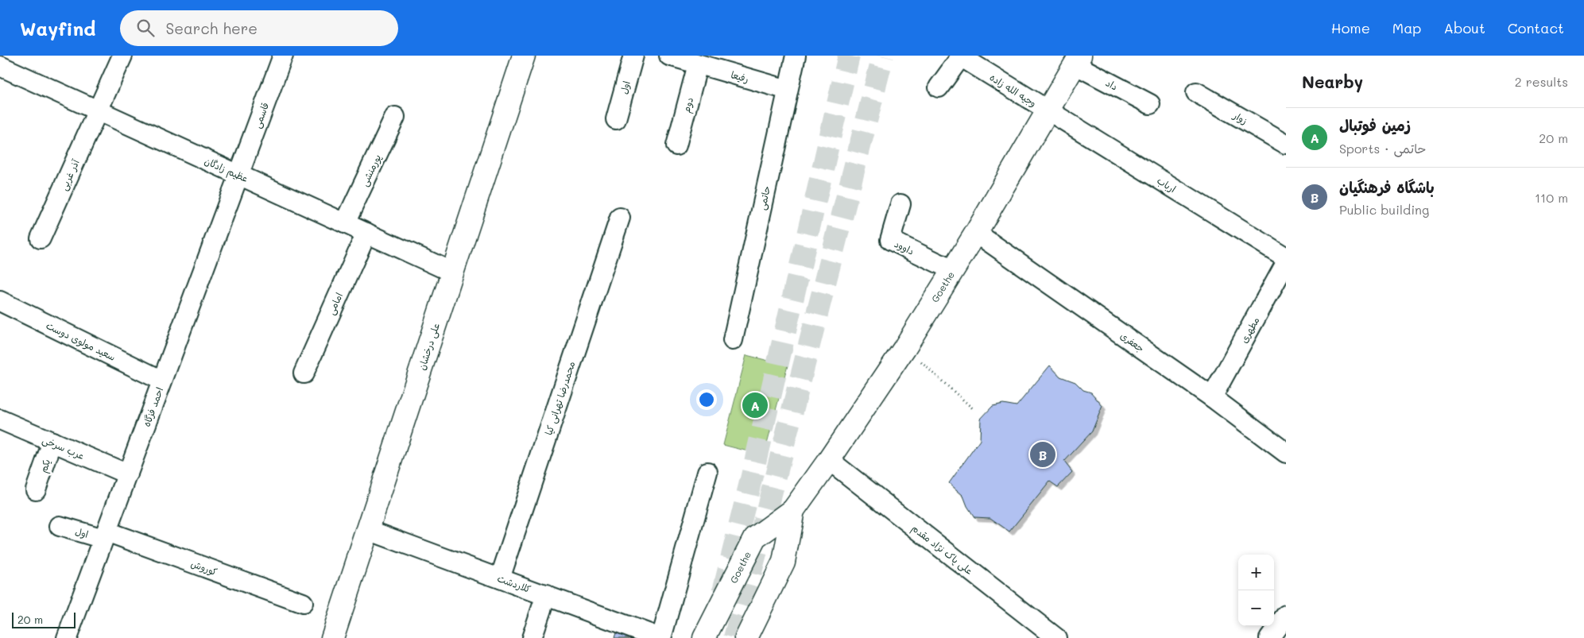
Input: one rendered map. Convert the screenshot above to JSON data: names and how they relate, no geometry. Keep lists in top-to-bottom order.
{
  "streets": {
    "main road": ["Goethe", "علی درخشان"],
    "street": [
      "رفیعا",
      "داد",
      "اول",
      "وجیه الله زاده",
      "دوم",
      "قاسمی",
      "زوار",
      "عظیم زادگان",
      "پورمنشی",
      "آذر غربی",
      "ارباب",
      "حاتمی",
      "داوود",
      "امامی",
      "مطهری",
      "سعید مولوی دوست",
      "جعفری",
      "محمدرضا تهرانی کیا",
      "احمد فزگاه",
      "عرب سرخی",
      "یکم",
      "علی پاک نژاد مقدم",
      "کوروش",
      "کلاردشت"
    ]
  },
  "crossings": [
    ["رفیعا", "دوم"],
    ["رفیعا", "حاتمی"],
    ["داد", "Goethe"],
    ["اول", "احمد فزگاه"],
    ["اول", "کوروش"],
    ["وجیه الله زاده", "ارباب"],
    ["وجیه الله زاده", "Goethe"],
    ["قاسمی", "عظیم زادگان"],
    ["قاسمی", "احمد فزگاه"],
    ["عظیم زادگان", "پورمنشی"],
    ["عظیم زادگان", "آذر غربی"],
    ["عظیم زادگان", "امامی"],
    ["عظیم زادگان", "علی درخشان"],
    ["عظیم زادگان", "احمد فزگاه"],
    ["ارباب", "Goethe"],
    ["داوود", "Goethe"],
    ["Goethe", "جعفری"],
    ["Goethe", "علی پاک نژاد مقدم"],
    ["مطهری", "جعفری"],
    ["سعید مولوی دوست", "احمد فزگاه"],
    ["علی درخشان", "کلاردشت"],
    ["محمدرضا تهرانی کیا", "کلاردشت"],
    ["احمد فزگاه", "عرب سرخی"],
    ["احمد فزگاه", "کوروش"],
    ["عرب سرخی", "یکم"]
  ],
  "scale_bar": "20 m",
  "page": {
    "header": "Wayfind",
    "search": "Search here",
    "nav": [
      "Home",
      "Map",
      "About",
      "Contact"
    ],
    "heading": ["Nearby", "2 results"],
    "list": [
      {
        "mark": "A",
        "name": "زمین فوتبال",
        "note": "Sports · حاتمی",
        "value": "20 m"
      },
      {
        "mark": "B",
        "name": "باشگاه فرهنگیان",
        "note": "Public building",
        "value": "110 m"
      }
    ],
    "pins": ["A", "B"],
    "map_buttons": ["+", "−"],
    "scale": "20 m"
  }
}
